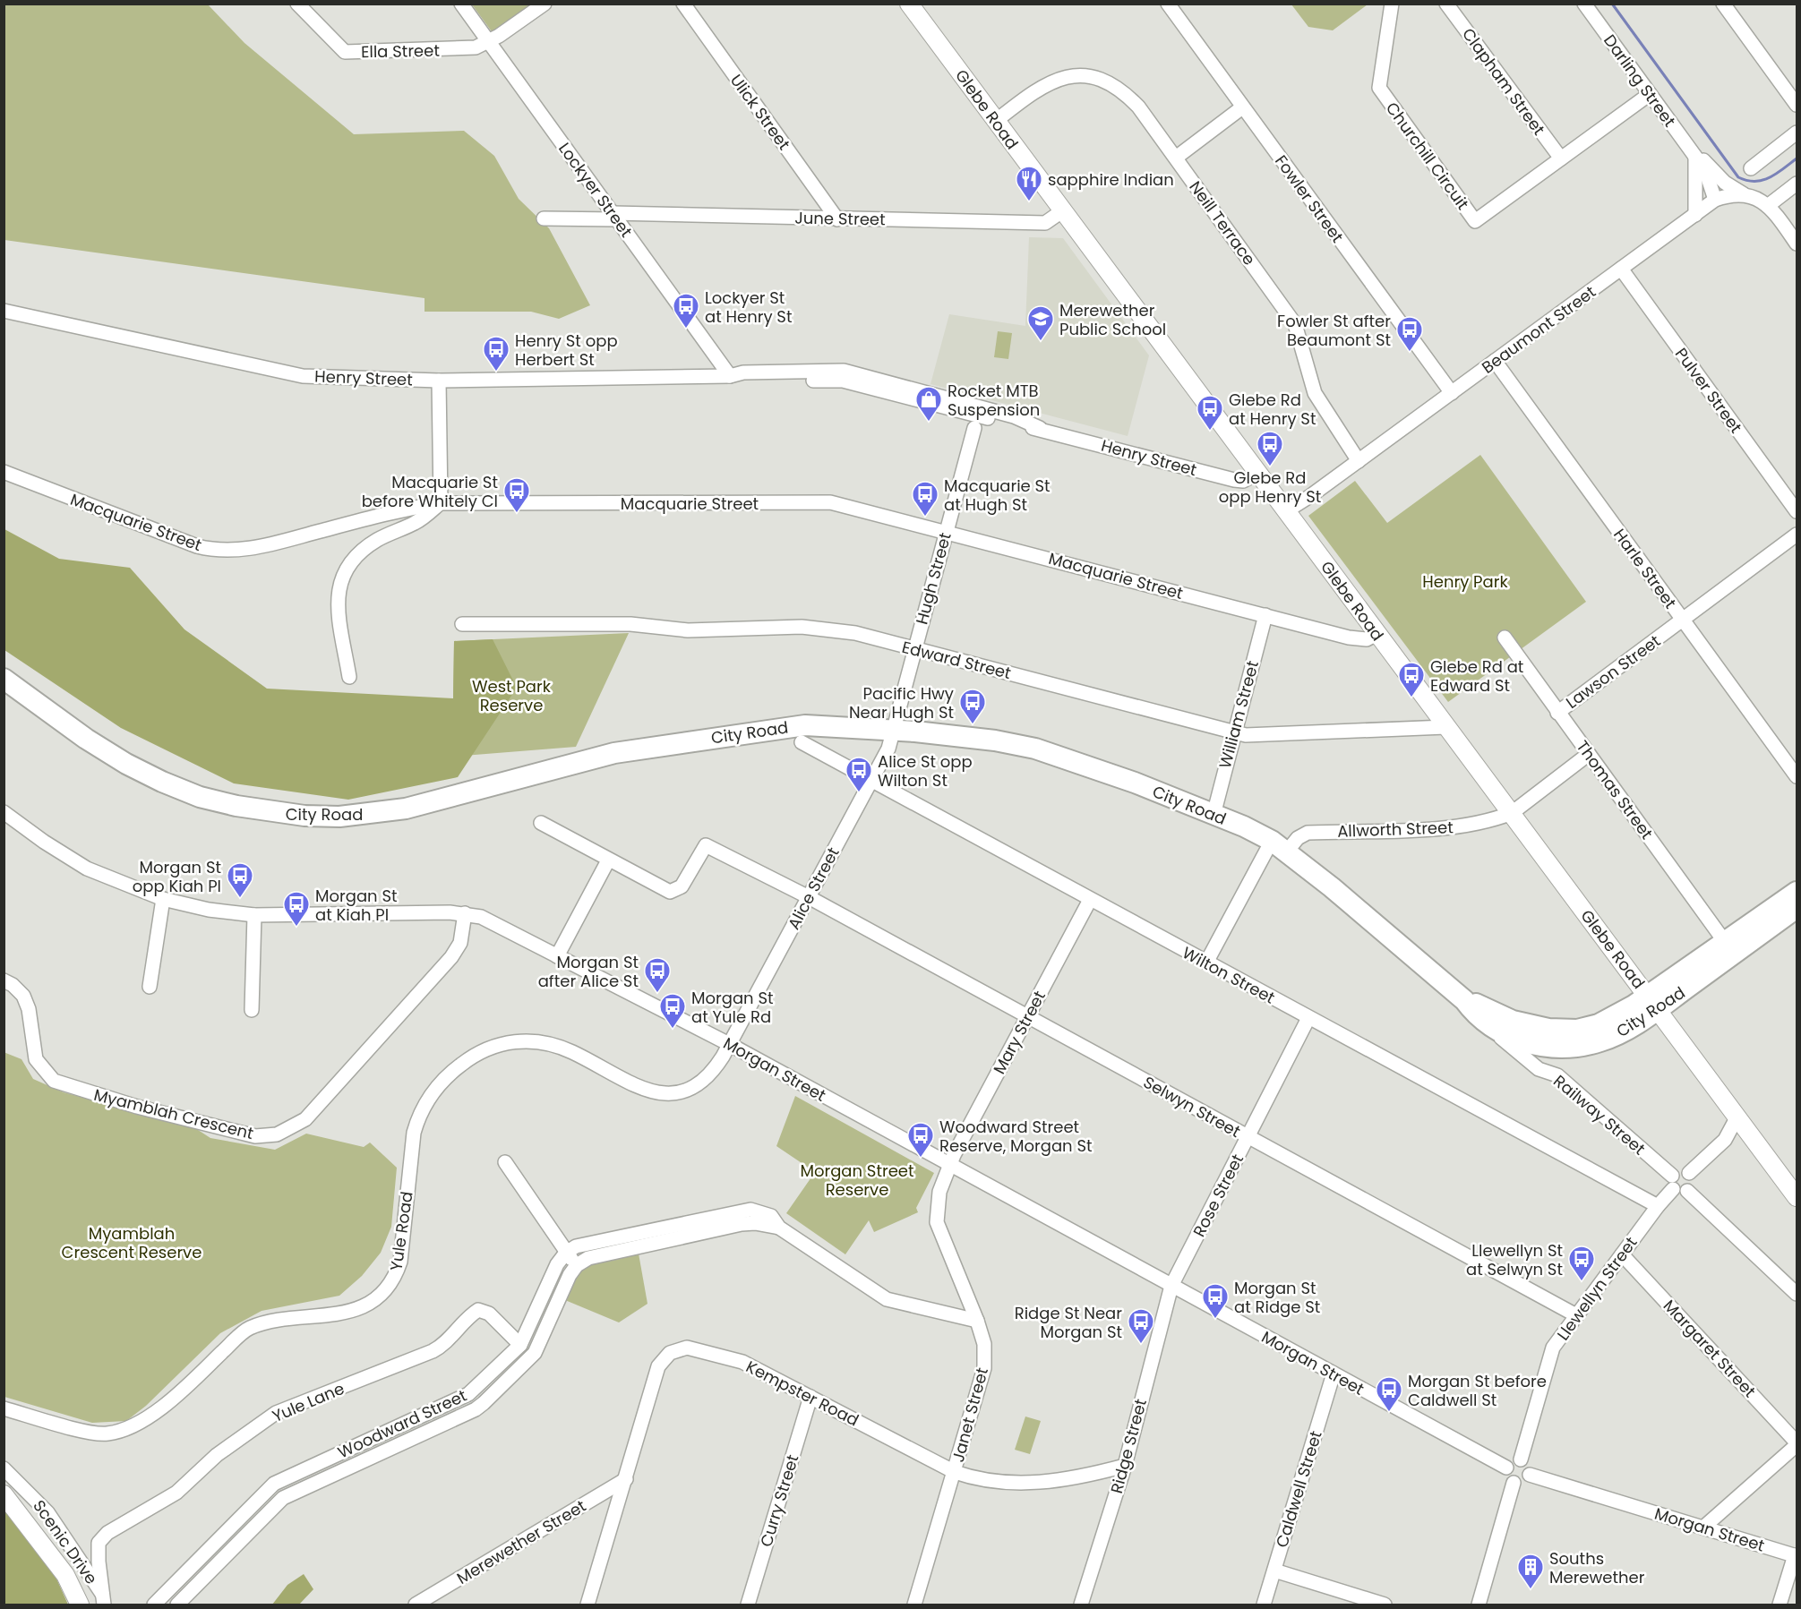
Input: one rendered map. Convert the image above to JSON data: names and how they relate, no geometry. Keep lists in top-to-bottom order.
{
  "streets": {
    "highway": ["City Road"],
    "main road": ["Glebe Road", "Scenic Drive"],
    "street": [
      "Ella Street",
      "Darling Street",
      "Clapham Street",
      "Ulick Street",
      "Churchill Circuit",
      "Lockyer Street",
      "Fowler Street",
      "June Street",
      "Neill Terrace",
      "Beaumont Street",
      "Henry Street",
      "Pulver Street",
      "Macquarie Street",
      "Harle Street",
      "Hugh Street",
      "Edward Street",
      "Lawson Street",
      "William Street",
      "Thomas Street",
      "Allworth Street",
      "Alice Street",
      "Wilton Street",
      "Mary Street",
      "Morgan Street",
      "Selwyn Street",
      "Myamblah Crescent",
      "Railway Street",
      "Rose Street",
      "Yule Road",
      "Llewellyn Street",
      "Margaret Street",
      "Kempster Road",
      "Yule Lane",
      "Janet Street",
      "Woodward Street",
      "Ridge Street",
      "Caldwell Street",
      "Curry Street",
      "Merewether Street"
    ]
  },
  "crossings": [
    ["Ella Street", "Lockyer Street"],
    ["Darling Street", "Churchill Circuit"],
    ["Darling Street", "Beaumont Street"],
    ["Clapham Street", "Churchill Circuit"],
    ["Glebe Road", "June Street"],
    ["Glebe Road", "Neill Terrace"],
    ["Glebe Road", "Beaumont Street"],
    ["Glebe Road", "Henry Street"],
    ["Glebe Road", "Macquarie Street"],
    ["Glebe Road", "Edward Street"],
    ["Glebe Road", "City Road"],
    ["Glebe Road", "Allworth Street"],
    ["Ulick Street", "June Street"],
    ["Lockyer Street", "June Street"],
    ["Lockyer Street", "Henry Street"],
    ["Fowler Street", "Beaumont Street"],
    ["Neill Terrace", "Beaumont Street"],
    ["Beaumont Street", "Pulver Street"],
    ["Beaumont Street", "Harle Street"],
    ["Macquarie Street", "Hugh Street"],
    ["Macquarie Street", "William Street"],
    ["Harle Street", "Lawson Street"],
    ["Hugh Street", "Edward Street"],
    ["Hugh Street", "City Road"],
    ["Hugh Street", "Alice Street"],
    ["Edward Street", "William Street"],
    ["Lawson Street", "Thomas Street"],
    ["William Street", "City Road"],
    ["City Road", "Allworth Street"],
    ["City Road", "Alice Street"],
    ["City Road", "Railway Street"],
    ["Allworth Street", "Wilton Street"],
    ["Alice Street", "Wilton Street"],
    ["Alice Street", "Morgan Street"],
    ["Alice Street", "Selwyn Street"],
    ["Alice Street", "Yule Road"],
    ["Wilton Street", "Mary Street"],
    ["Wilton Street", "Rose Street"],
    ["Wilton Street", "Llewellyn Street"],
    ["Mary Street", "Morgan Street"],
    ["Mary Street", "Selwyn Street"],
    ["Mary Street", "Janet Street"],
    ["Morgan Street", "Myamblah Crescent"],
    ["Morgan Street", "Rose Street"],
    ["Morgan Street", "Yule Road"],
    ["Morgan Street", "Llewellyn Street"],
    ["Morgan Street", "Margaret Street"],
    ["Morgan Street", "Janet Street"],
    ["Morgan Street", "Ridge Street"],
    ["Morgan Street", "Caldwell Street"],
    ["Selwyn Street", "Rose Street"],
    ["Selwyn Street", "Llewellyn Street"],
    ["Railway Street", "Llewellyn Street"],
    ["Rose Street", "Ridge Street"],
    ["Llewellyn Street", "Margaret Street"],
    ["Kempster Road", "Janet Street"],
    ["Kempster Road", "Ridge Street"],
    ["Kempster Road", "Curry Street"],
    ["Kempster Road", "Merewether Street"],
    ["Yule Lane", "Woodward Street"],
    ["Yule Lane", "Scenic Drive"]
  ],
  "parks": [
    "Henry Park",
    "West Park Reserve",
    "Morgan Street Reserve",
    "Myamblah Crescent Reserve"
  ],
  "places": {
    "restaurant": ["sapphire Indian"],
    "bus stop": [
      "Lockyer St at Henry St",
      "Fowler St after Beaumont St",
      "Henry St opp Herbert St",
      "Glebe Rd at Henry St",
      "Glebe Rd opp Henry St",
      "Macquarie St before Whitely Cl",
      "Macquarie St at Hugh St",
      "Glebe Rd at Edward St",
      "Pacific Hwy Near Hugh St",
      "Alice St opp Wilton St",
      "Morgan St opp Kiah Pl",
      "Morgan St at Kiah Pl",
      "Morgan St after Alice St",
      "Morgan St at Yule Rd",
      "Woodward Street Reserve, Morgan St",
      "Llewellyn St at Selwyn St",
      "Morgan St at Ridge St",
      "Ridge St Near Morgan St",
      "Morgan St before Caldwell St"
    ],
    "school or university": ["Merewether Public School"],
    "shop": ["Rocket MTB Suspension"],
    "building": ["Souths Merewether"]
  }
}
